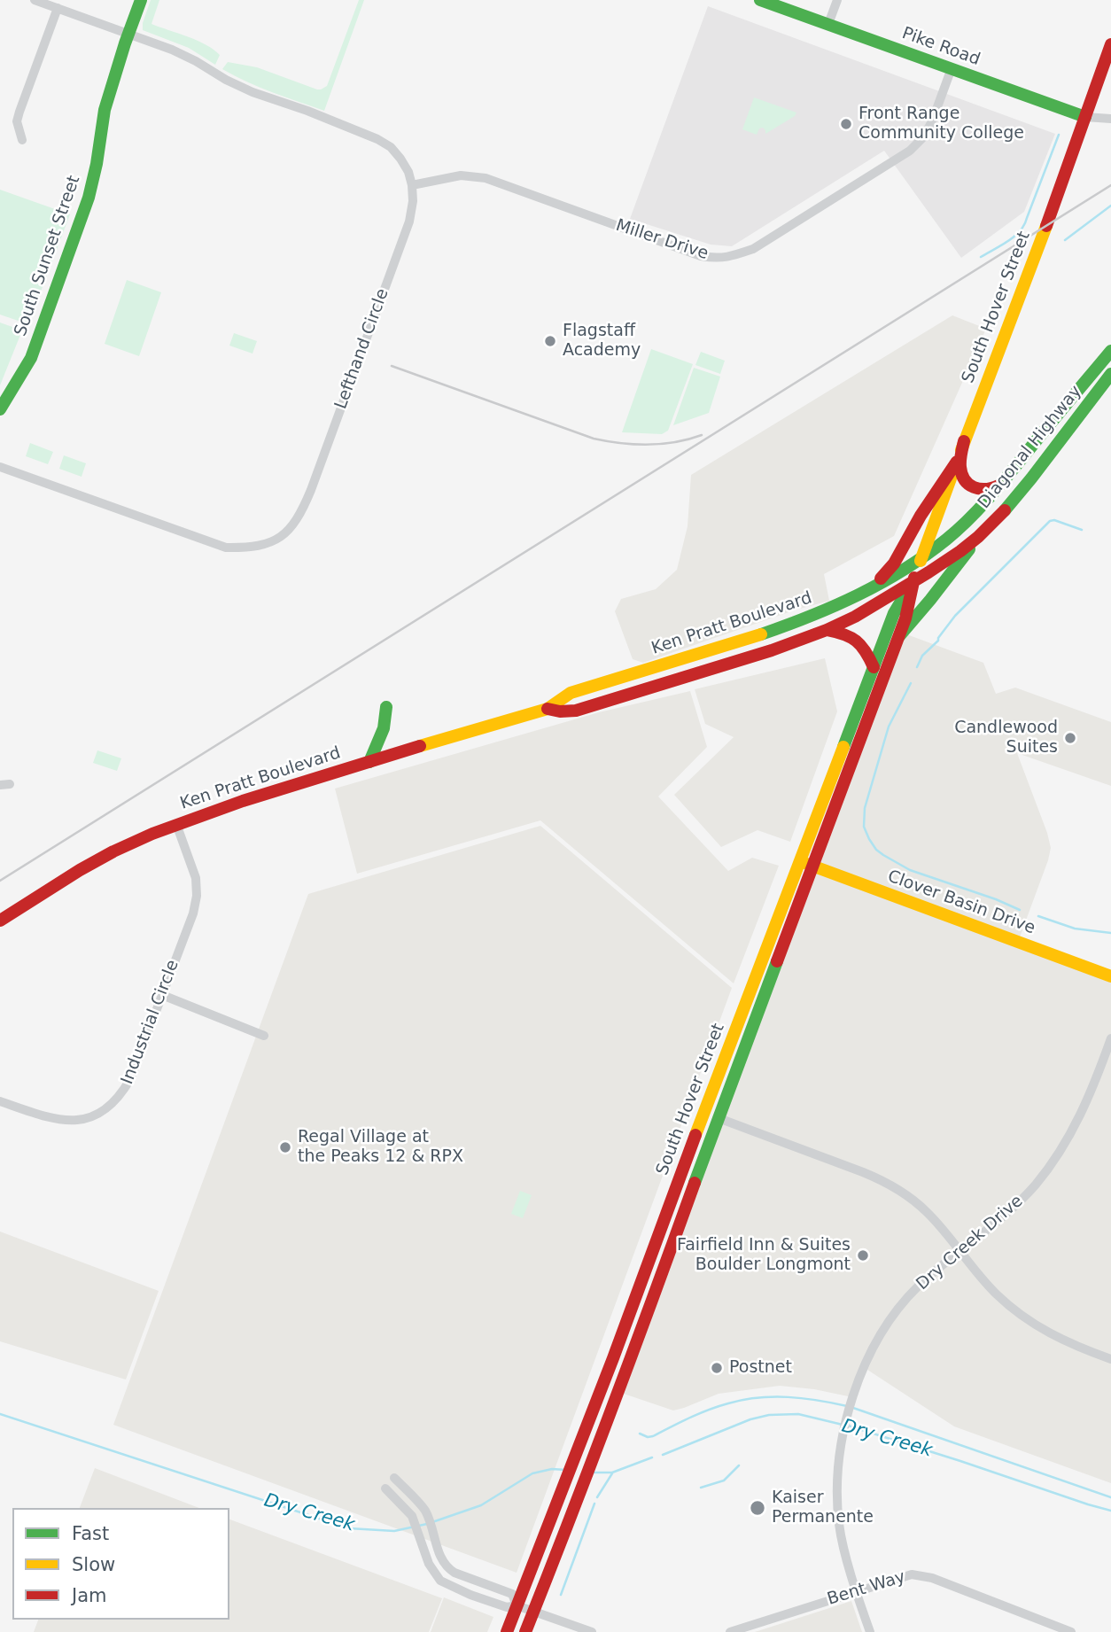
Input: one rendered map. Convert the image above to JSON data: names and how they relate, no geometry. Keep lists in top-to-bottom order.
{
  "streets": {
    "main road": [
      "Pike Road",
      "South Sunset Street",
      "South Hover Street",
      "Diagonal Highway",
      "Ken Pratt Boulevard",
      "Clover Basin Drive"
    ],
    "street": [
      "Miller Drive",
      "Lefthand Circle",
      "Industrial Circle",
      "Dry Creek Drive",
      "Bent Way"
    ]
  },
  "crossings": [
    ["Pike Road", "Miller Drive"],
    ["Pike Road", "South Hover Street"],
    ["Miller Drive", "Lefthand Circle"],
    ["South Sunset Street", "Lefthand Circle"],
    ["South Hover Street", "Diagonal Highway"],
    ["South Hover Street", "Ken Pratt Boulevard"],
    ["South Hover Street", "Clover Basin Drive"],
    ["Diagonal Highway", "Ken Pratt Boulevard"],
    ["Ken Pratt Boulevard", "Industrial Circle"],
    ["Dry Creek Drive", "Bent Way"]
  ],
  "water": ["Dry Creek"],
  "places": [
    "Front Range Community College",
    "Flagstaff Academy",
    "Candlewood Suites",
    "Regal Village at the Peaks 12 & RPX",
    "Fairfield Inn & Suites Boulder Longmont",
    "Postnet",
    "Kaiser Permanente"
  ],
  "legend": ["Fast", "Slow", "Jam"]
}
